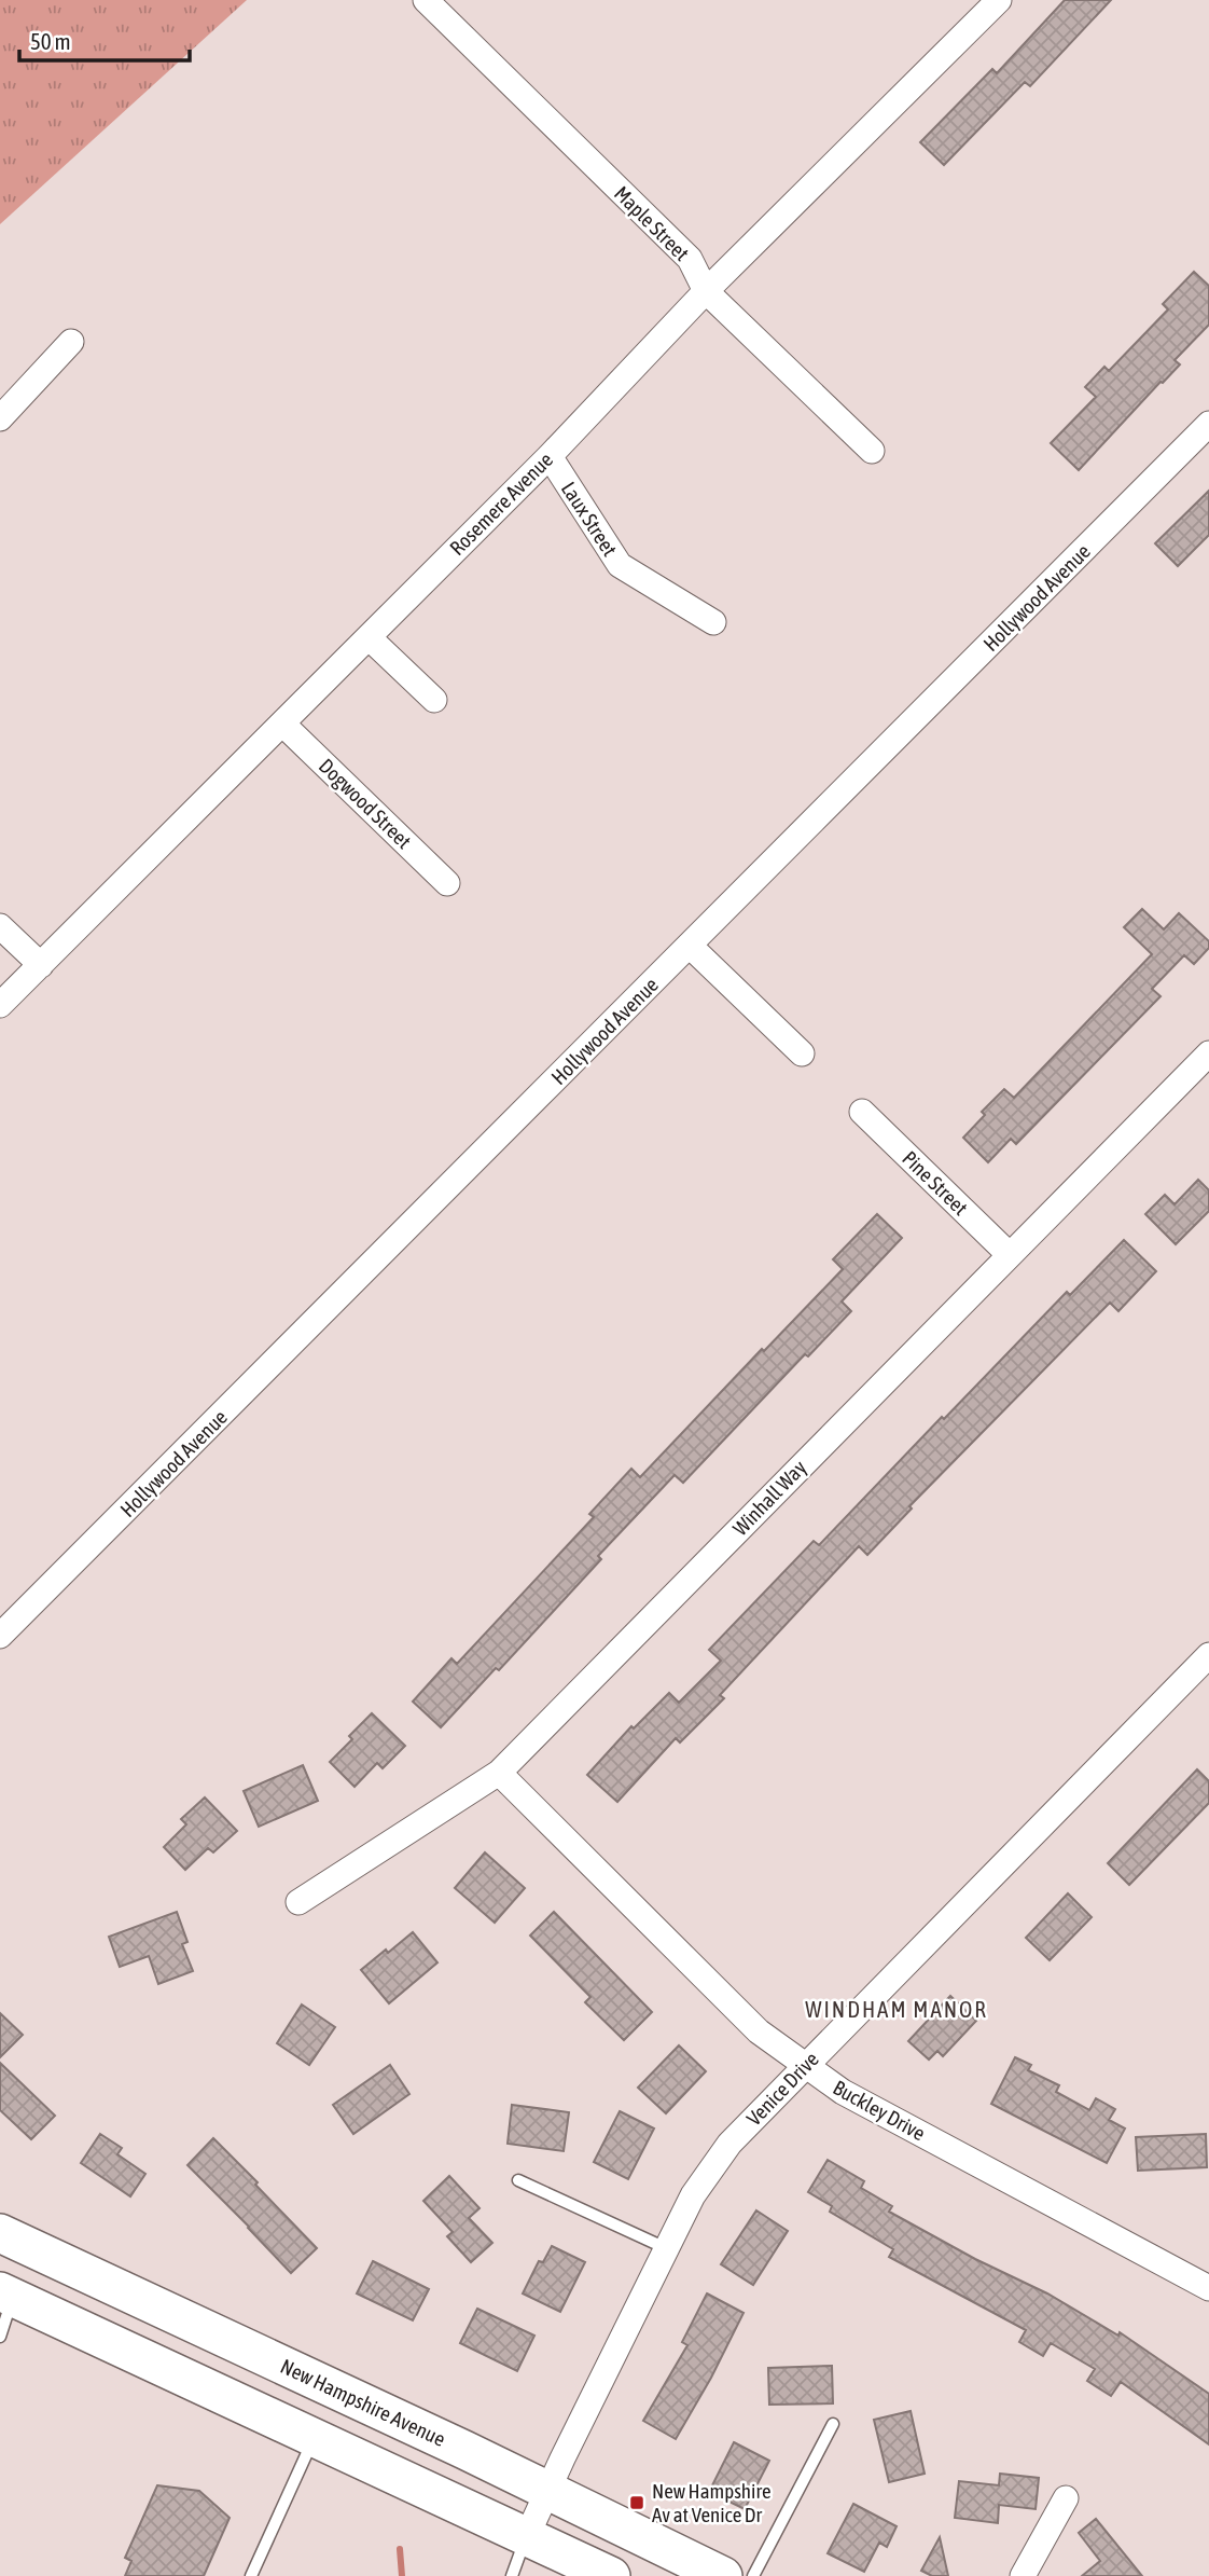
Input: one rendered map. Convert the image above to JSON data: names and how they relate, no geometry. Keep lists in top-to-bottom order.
{
  "streets": {
    "main road": ["New Hampshire Avenue"],
    "street": [
      "Maple Street",
      "Rosemere Avenue",
      "Laux Street",
      "Hollywood Avenue",
      "Dogwood Street",
      "Pine Street",
      "Winhall Way",
      "Venice Drive",
      "Buckley Drive"
    ]
  },
  "crossings": [
    ["Maple Street", "Rosemere Avenue"],
    ["Rosemere Avenue", "Laux Street"],
    ["Rosemere Avenue", "Dogwood Street"],
    ["Pine Street", "Winhall Way"],
    ["Winhall Way", "Buckley Drive"],
    ["Venice Drive", "Buckley Drive"],
    ["Venice Drive", "New Hampshire Avenue"]
  ],
  "districts": ["WINDHAM MANOR"],
  "places": {
    "transit": ["New Hampshire Av at Venice Dr"]
  },
  "scale_bar": "50 m"
}
